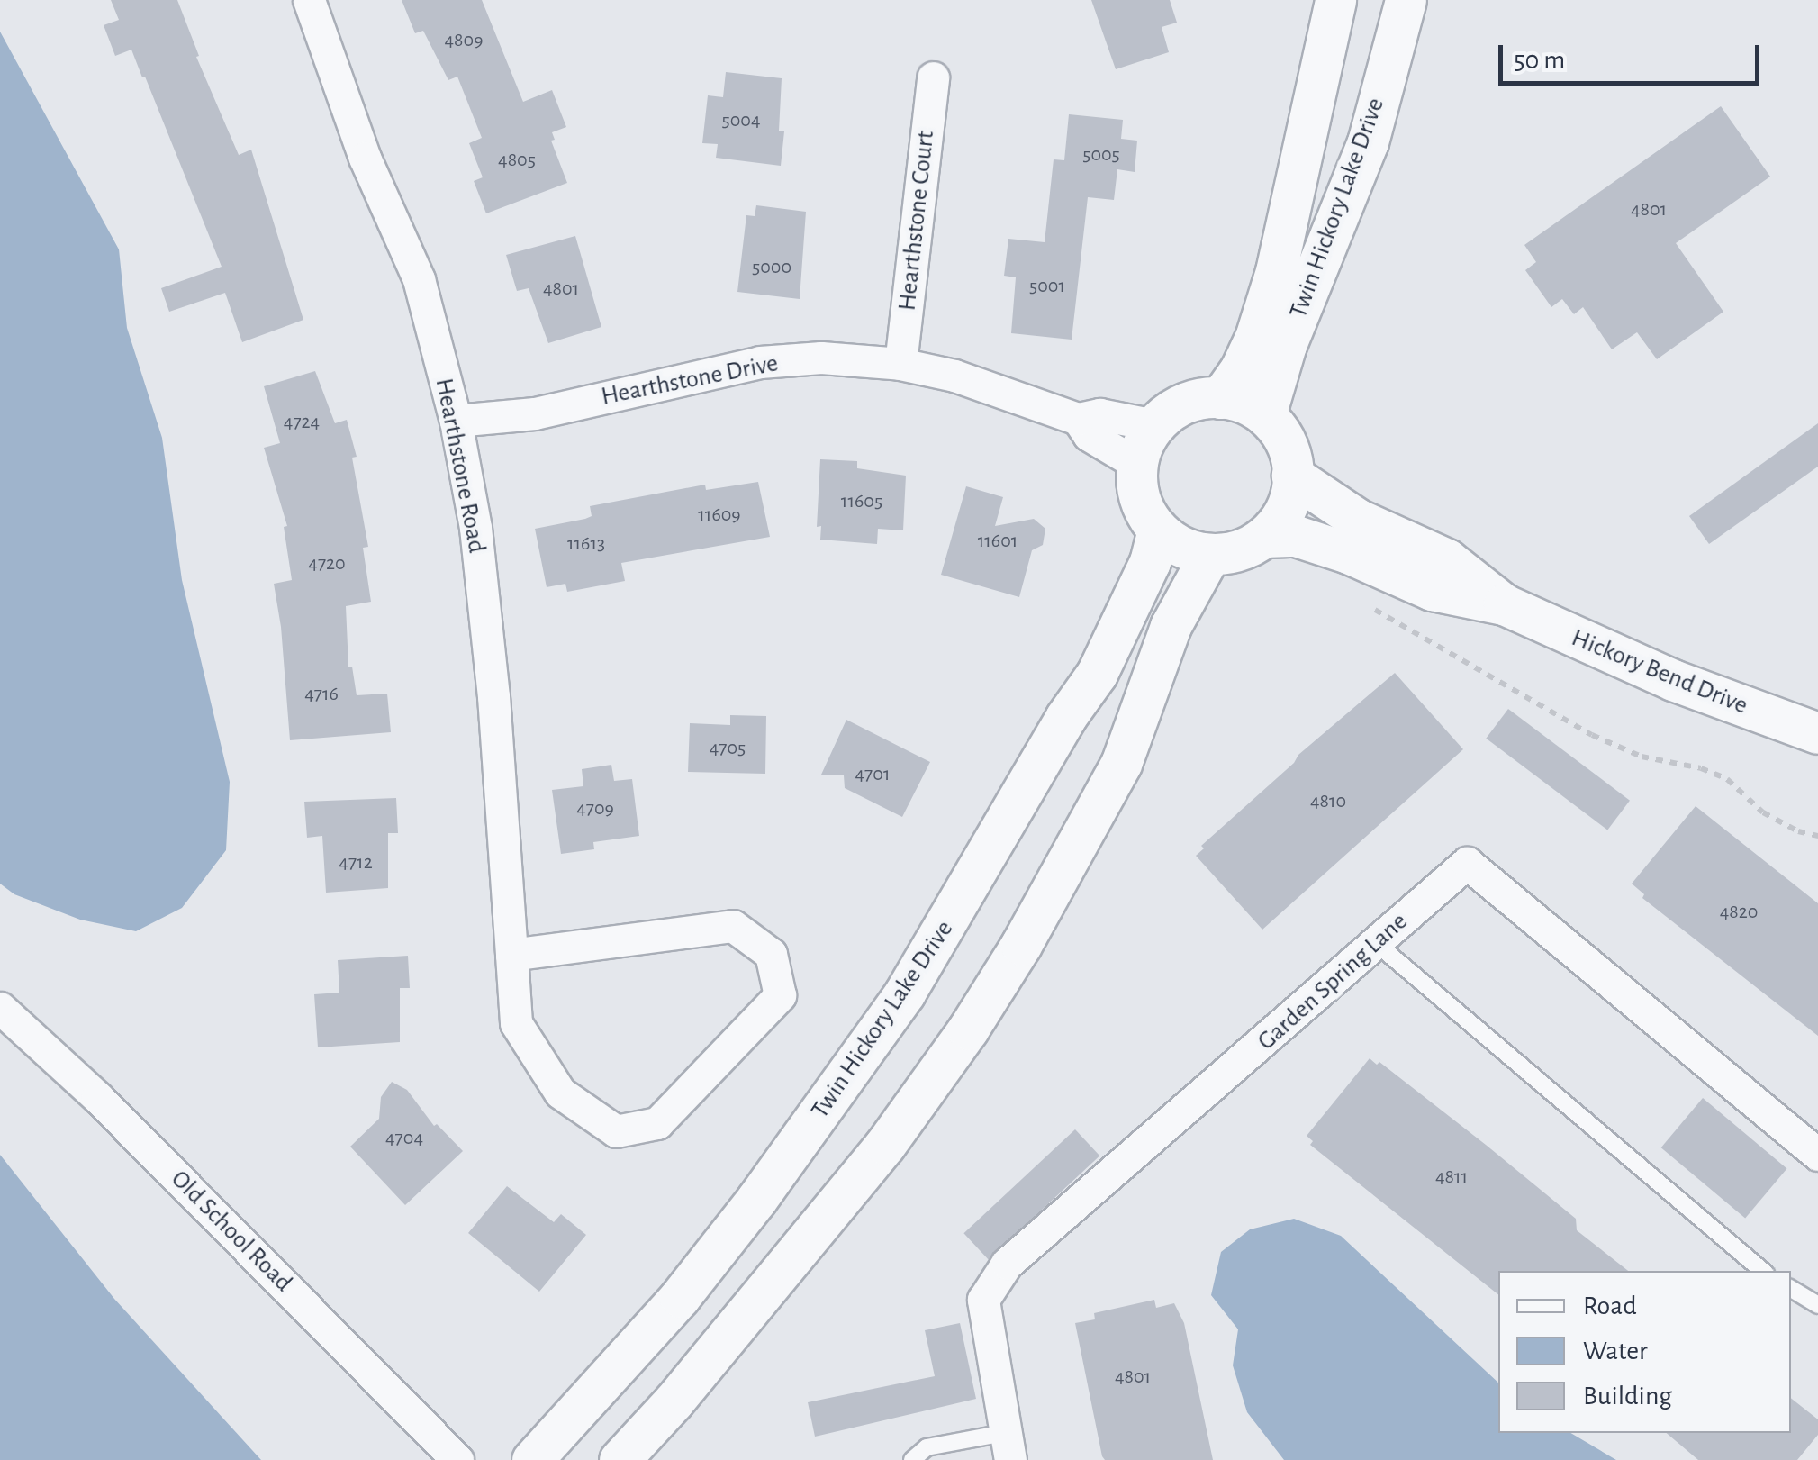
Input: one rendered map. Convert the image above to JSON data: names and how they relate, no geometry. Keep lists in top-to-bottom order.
{
  "streets": {
    "street": [
      "Twin Hickory Lake Drive",
      "Hearthstone Court",
      "Hearthstone Drive",
      "Hearthstone Road",
      "Hickory Bend Drive",
      "Garden Spring Lane",
      "Old School Road"
    ]
  },
  "crossings": [
    ["Twin Hickory Lake Drive", "Hearthstone Drive"],
    ["Twin Hickory Lake Drive", "Hickory Bend Drive"],
    ["Hearthstone Court", "Hearthstone Drive"],
    ["Hearthstone Drive", "Hearthstone Road"],
    ["Hearthstone Drive", "Hickory Bend Drive"]
  ],
  "house_numbers": [
    "4809",
    "5004",
    "5005",
    "4805",
    "4801",
    "5000",
    "5001",
    "4801",
    "4724",
    "11605",
    "11609",
    "11601",
    "11613",
    "4720",
    "4716",
    "4705",
    "4701",
    "4810",
    "4709",
    "4712",
    "4820",
    "4704",
    "4811",
    "4801"
  ],
  "legend": ["Road", "Water", "Building"],
  "scale_bar": "50 m"
}
